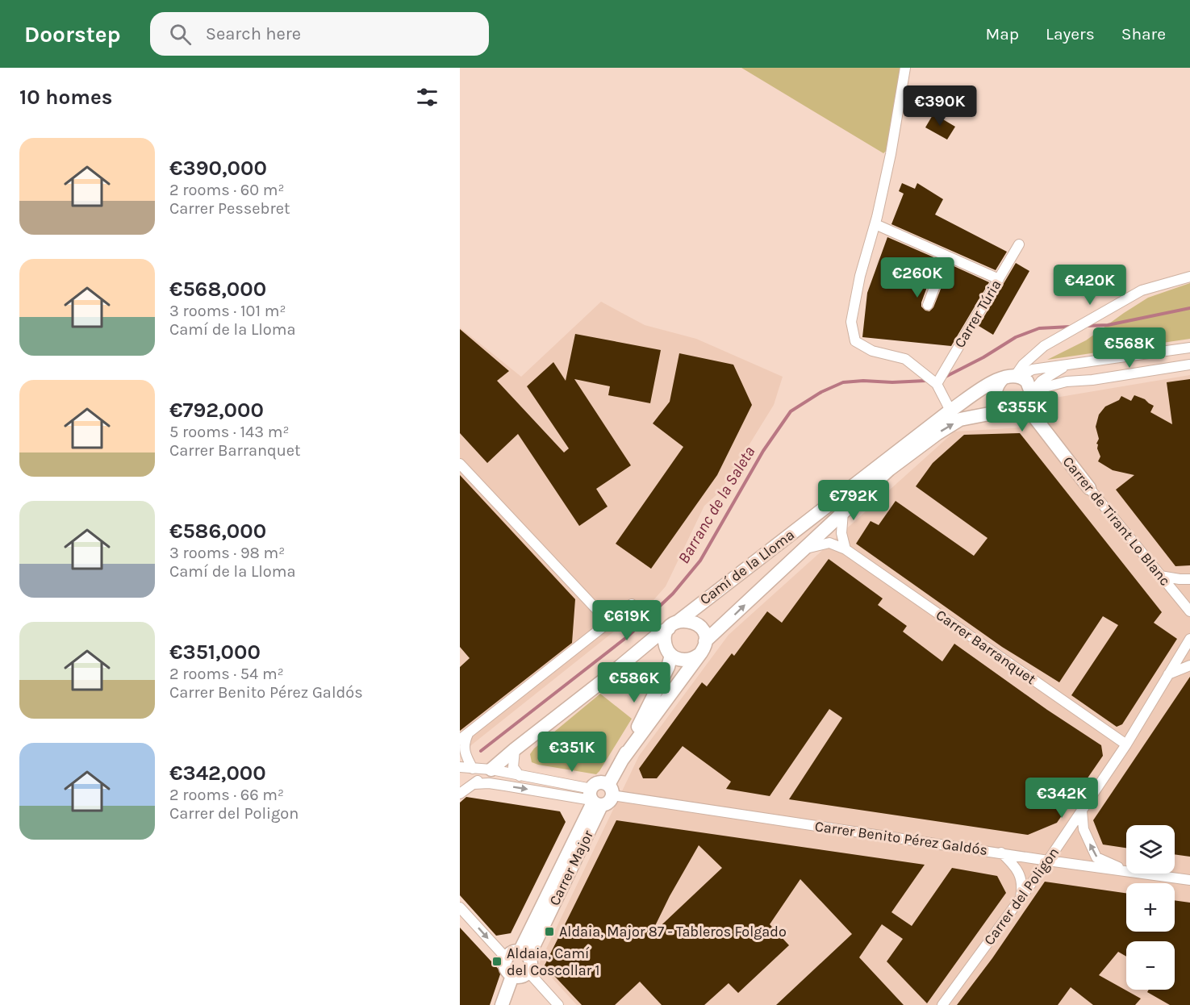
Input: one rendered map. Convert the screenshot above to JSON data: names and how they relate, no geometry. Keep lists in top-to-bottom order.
{
  "streets": {
    "street": [
      "Carrer Túria",
      "Carrer de Tirant Lo Blanc",
      "Camí de la Lloma",
      "Carrer Barranquet",
      "Carrer Benito Pérez Galdós",
      "Carrer Major",
      "Carrer del Poligon"
    ]
  },
  "crossings": [
    ["Carrer de Tirant Lo Blanc", "Camí de la Lloma"],
    ["Camí de la Lloma", "Carrer Barranquet"],
    ["Carrer Barranquet", "Carrer del Poligon"],
    ["Carrer Benito Pérez Galdós", "Carrer Major"],
    ["Carrer Benito Pérez Galdós", "Carrer del Poligon"]
  ],
  "water": ["Barranc de la Saleta"],
  "places": {
    "transit": ["Aldaia, Major 87 - Tableros Folgado", "Aldaia, Camí del Coscollar 1"]
  },
  "page": {
    "header": "Doorstep",
    "search": "Search here",
    "nav": ["Map", "Layers", "Share"],
    "heading": "10 homes",
    "price": [
      "€390K",
      "€260K",
      "€420K",
      "€568K",
      "€355K",
      "€792K",
      "€619K",
      "€586K",
      "€351K",
      "€342K"
    ],
    "list": [
      {
        "name": "€390,000",
        "note": "2 rooms · 60 m² · Carrer Pessebret"
      },
      {
        "name": "€568,000",
        "note": "3 rooms · 101 m² · Camí de la Lloma"
      },
      {
        "name": "€792,000",
        "note": "5 rooms · 143 m² · Carrer Barranquet"
      },
      {
        "name": "€586,000",
        "note": "3 rooms · 98 m² · Camí de la Lloma"
      },
      {
        "name": "€351,000",
        "note": "2 rooms · 54 m² · Carrer Benito Pérez Galdós"
      },
      {
        "name": "€342,000",
        "note": "2 rooms · 66 m² · Carrer del Poligon"
      }
    ],
    "map_buttons": ["+", "−"]
  }
}
